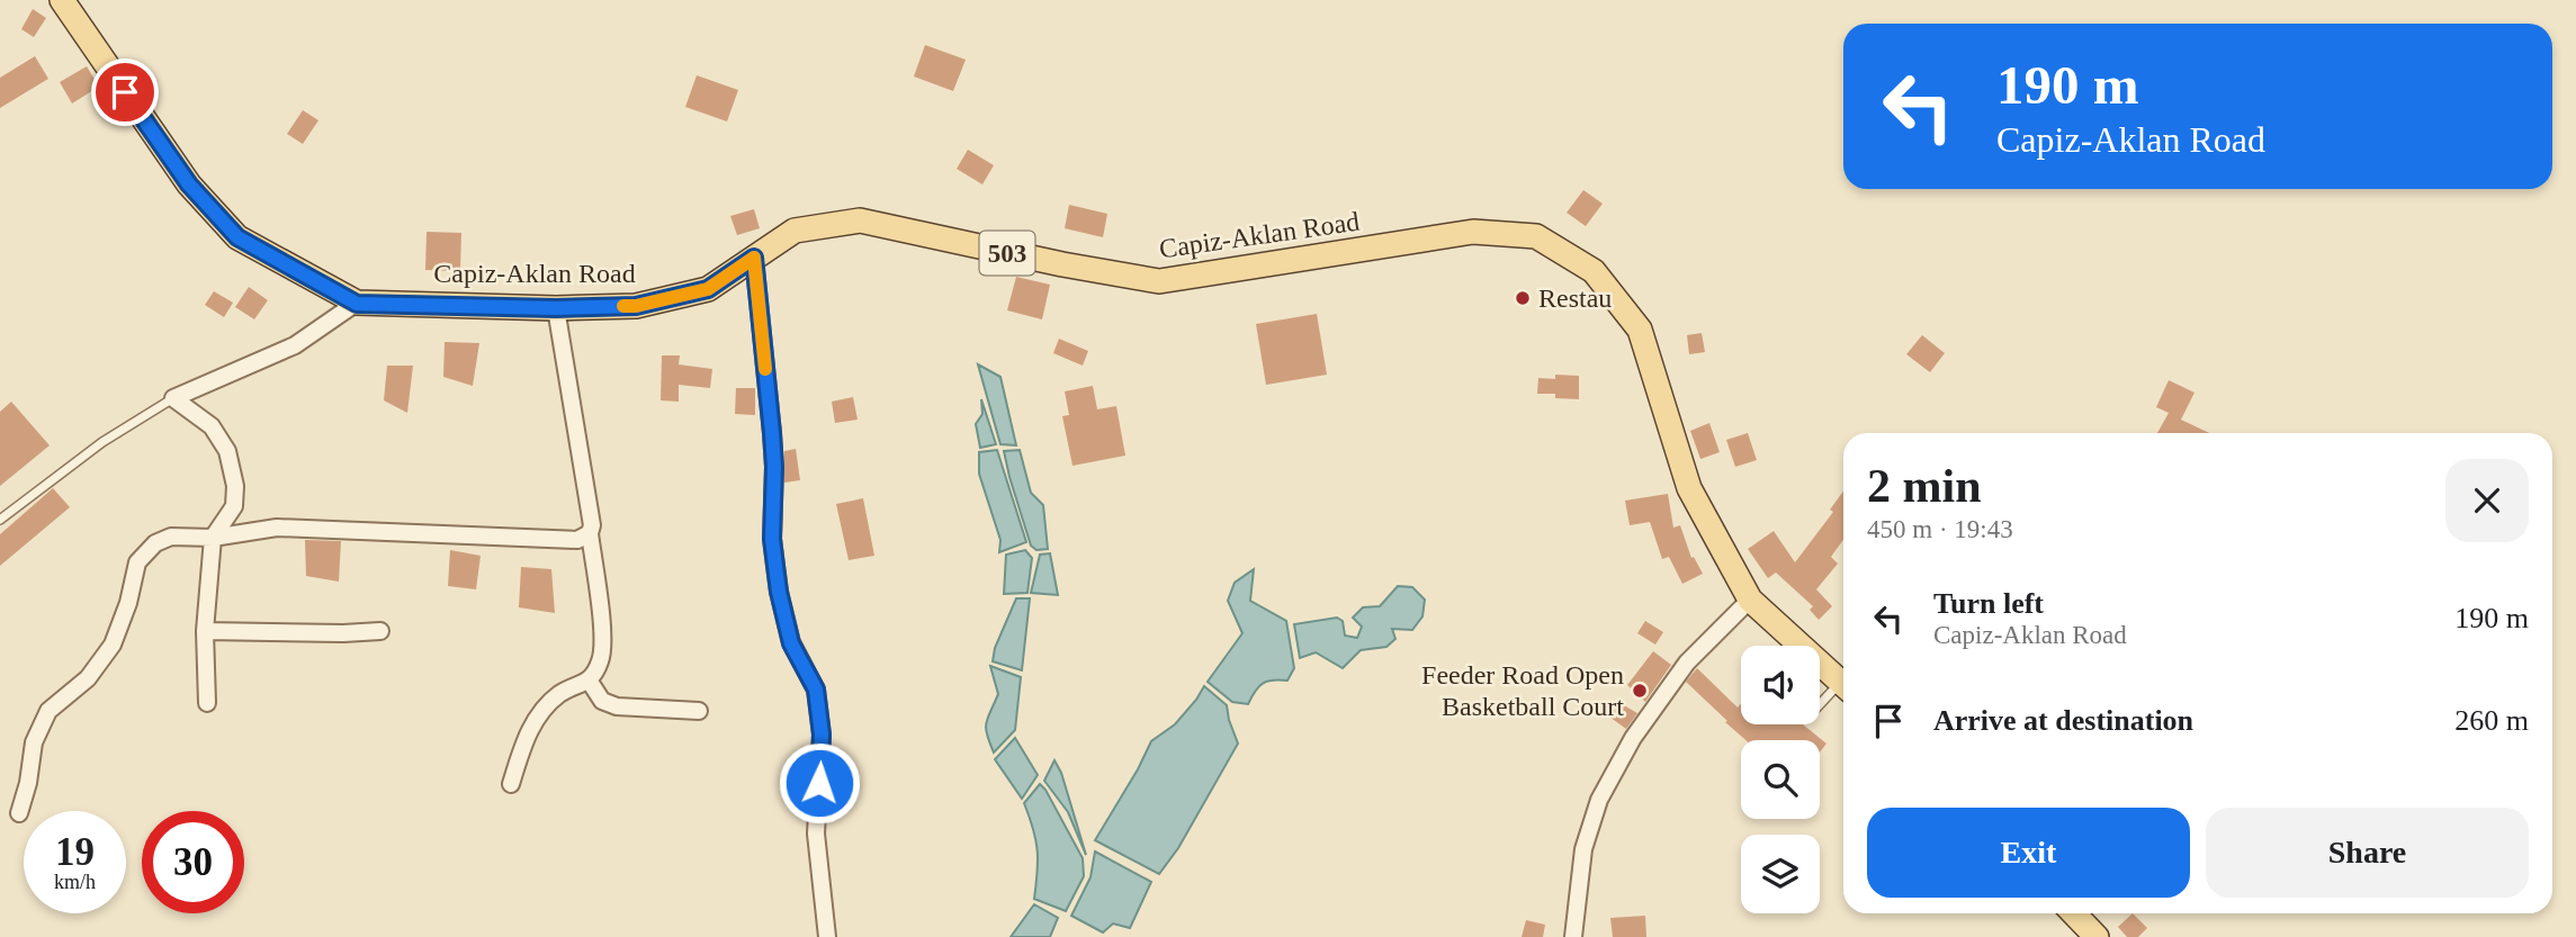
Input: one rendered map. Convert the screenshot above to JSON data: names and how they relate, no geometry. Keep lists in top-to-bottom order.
{
  "streets": {
    "main road": ["Capiz-Aklan Road", "503"]
  },
  "places": ["Restau", "Feeder Road Open Basketball Court"],
  "page": {
    "turn": ["190 m", "Capiz-Aklan Road"],
    "heading": ["2 min", "450 m · 19:43"],
    "list": [
      {
        "name": "Turn left",
        "note": "Capiz-Aklan Road",
        "value": "190 m"
      },
      {
        "name": "Arrive at destination",
        "value": "260 m"
      }
    ],
    "buttons": ["Exit", "Share"],
    "speed": "19 km/h",
    "limit": "30"
  }
}
